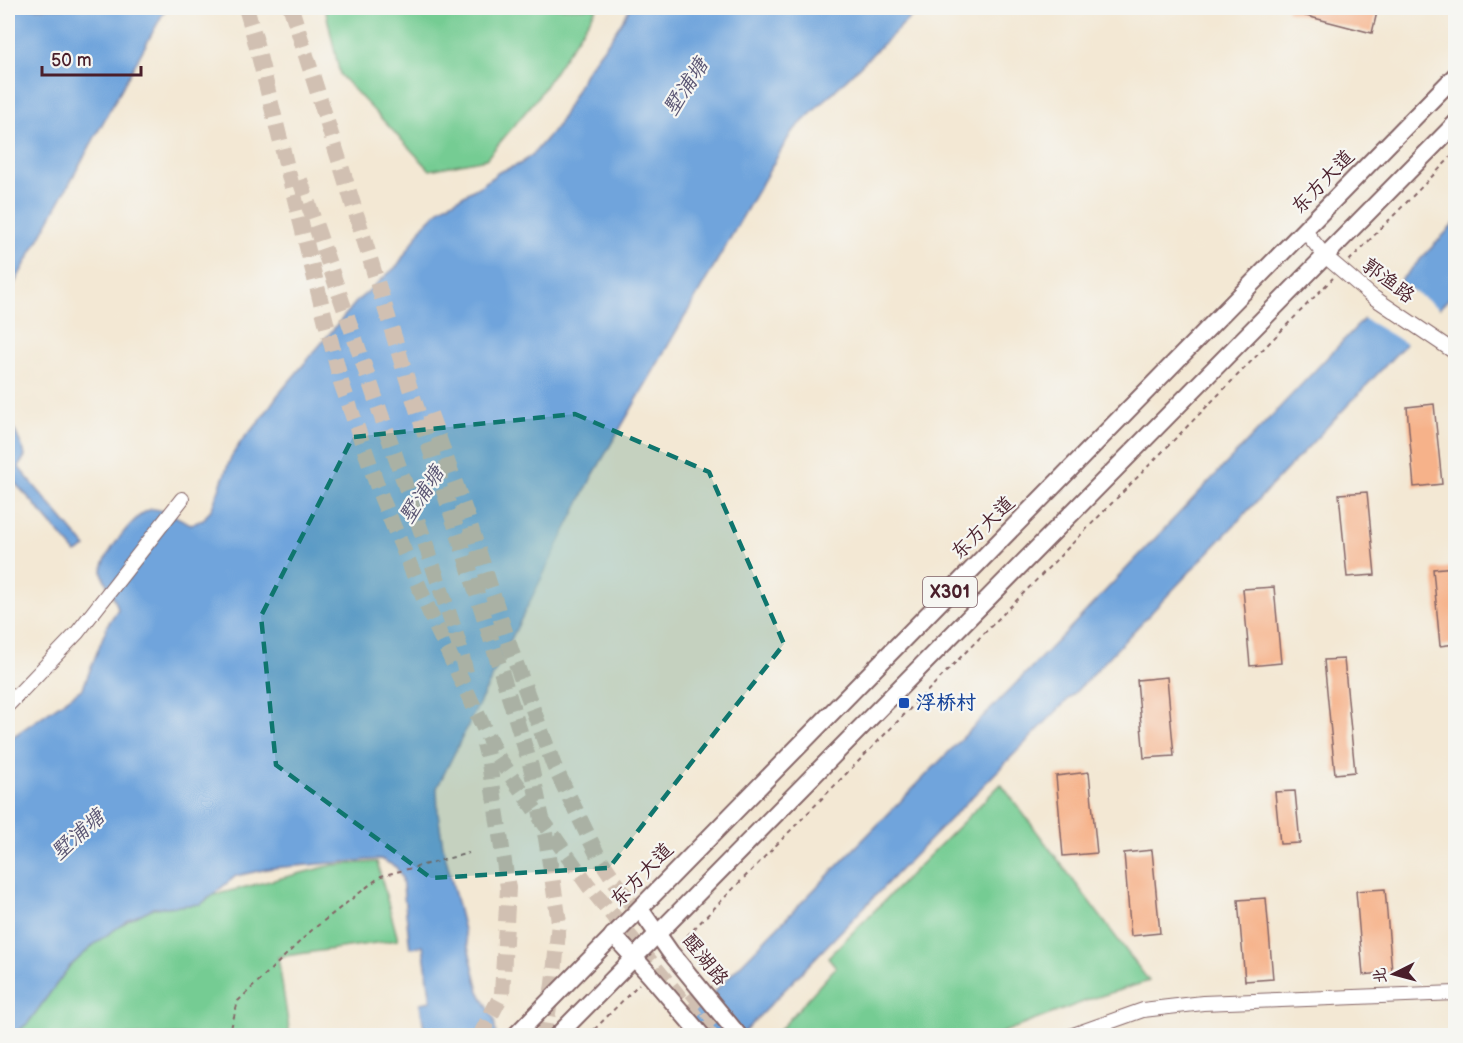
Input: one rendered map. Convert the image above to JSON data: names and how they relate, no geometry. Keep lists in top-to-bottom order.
{
  "streets": {
    "main road": ["东方大道", "X301", "醒湖路"],
    "street": ["郭渔路"]
  },
  "crossings": [
    ["东方大道", "郭渔路"],
    ["东方大道", "醒湖路"],
    ["郭渔路", "X301"],
    ["X301", "醒湖路"]
  ],
  "water": ["墅浦塘"],
  "places": {
    "transit": ["浮桥村"]
  },
  "scale_bar": "50 m",
  "north": "left"
}
